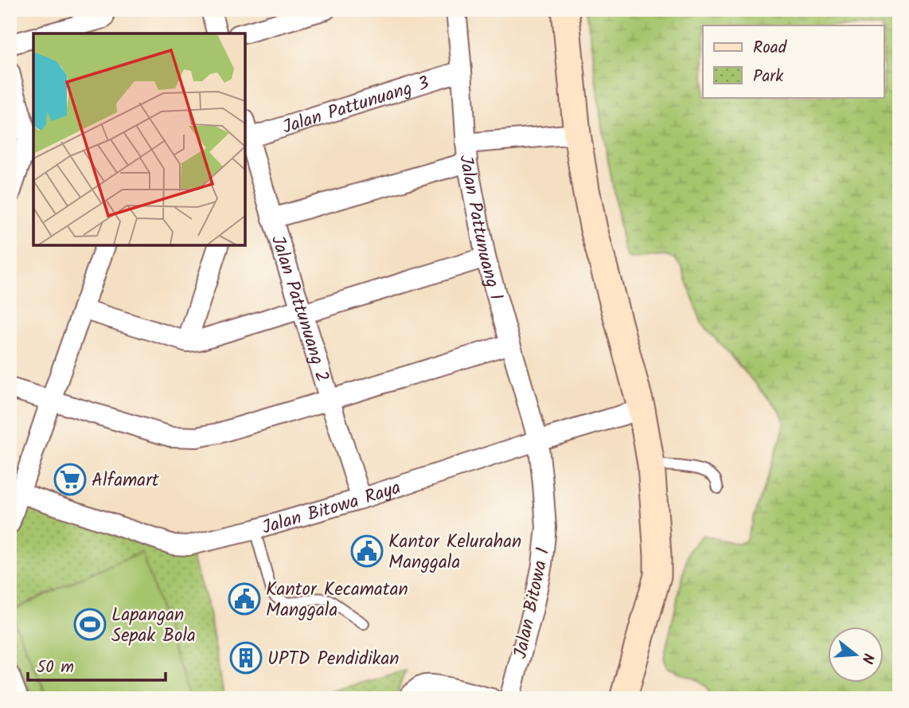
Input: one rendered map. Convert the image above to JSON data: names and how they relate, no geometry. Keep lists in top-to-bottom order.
{
  "streets": {
    "street": [
      "Jalan Pattunuang 3",
      "Jalan Pattunuang 1",
      "Jalan Pattunuang 2",
      "Jalan Bitowa Raya",
      "Jalan Bitowa 1"
    ]
  },
  "crossings": [
    ["Jalan Pattunuang 3", "Jalan Pattunuang 1"],
    ["Jalan Pattunuang 3", "Jalan Pattunuang 2"],
    ["Jalan Pattunuang 1", "Jalan Bitowa Raya"],
    ["Jalan Pattunuang 1", "Jalan Bitowa 1"],
    ["Jalan Pattunuang 2", "Jalan Bitowa Raya"],
    ["Jalan Bitowa Raya", "Jalan Bitowa 1"]
  ],
  "places": {
    "supermarket": ["Alfamart"],
    "public building": ["Kantor Kelurahan Manggala", "Kantor Kecamatan Manggala"],
    "sports": ["Lapangan Sepak Bola"],
    "building": ["UPTD Pendidikan"]
  },
  "legend": ["Road", "Park"],
  "scale_bar": "50 m",
  "north": "right"
}
